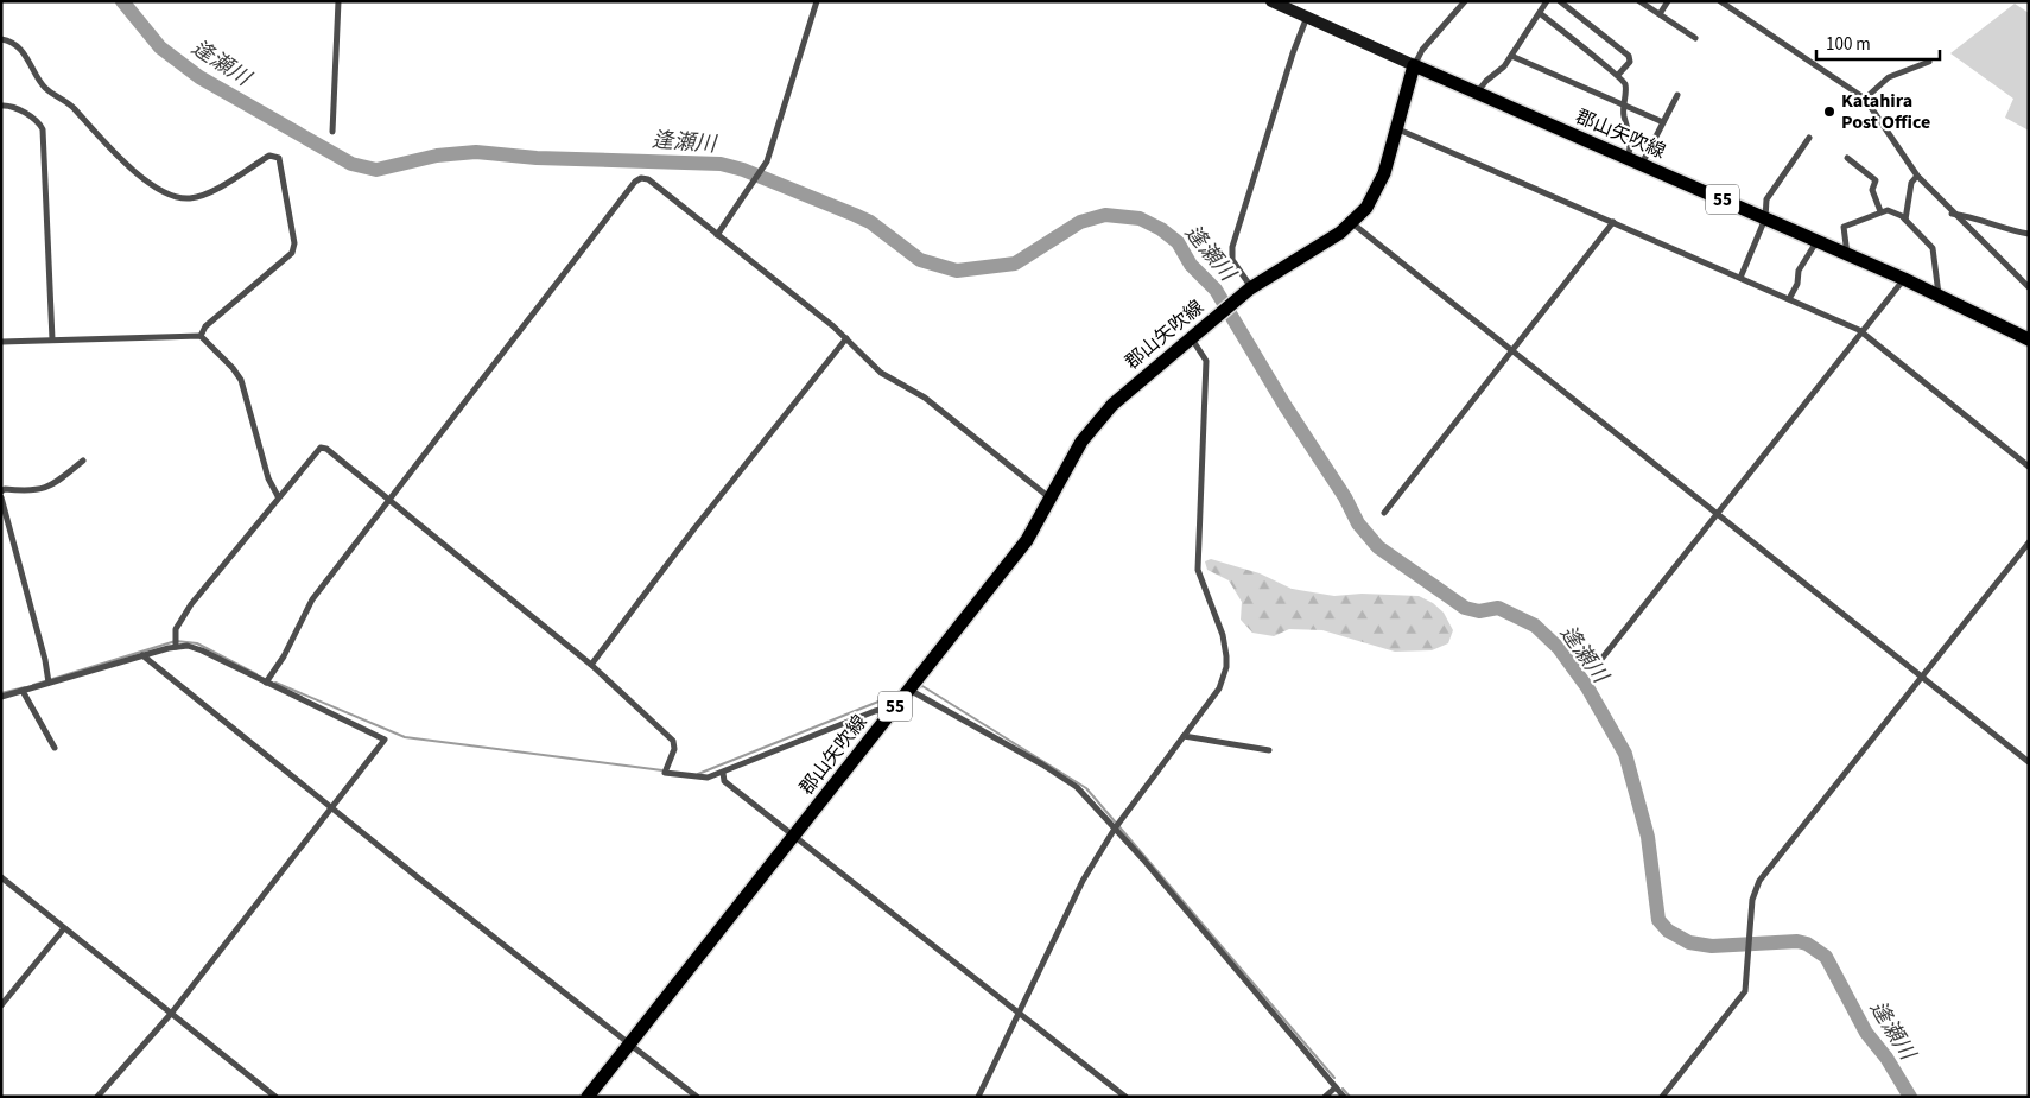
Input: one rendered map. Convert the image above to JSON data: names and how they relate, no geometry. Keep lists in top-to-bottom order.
{
  "streets": {
    "main road": ["郡山矢吹線", "55"]
  },
  "water": ["逢瀬川"],
  "places": ["Katahira Post Office"],
  "scale_bar": "100 m"
}
